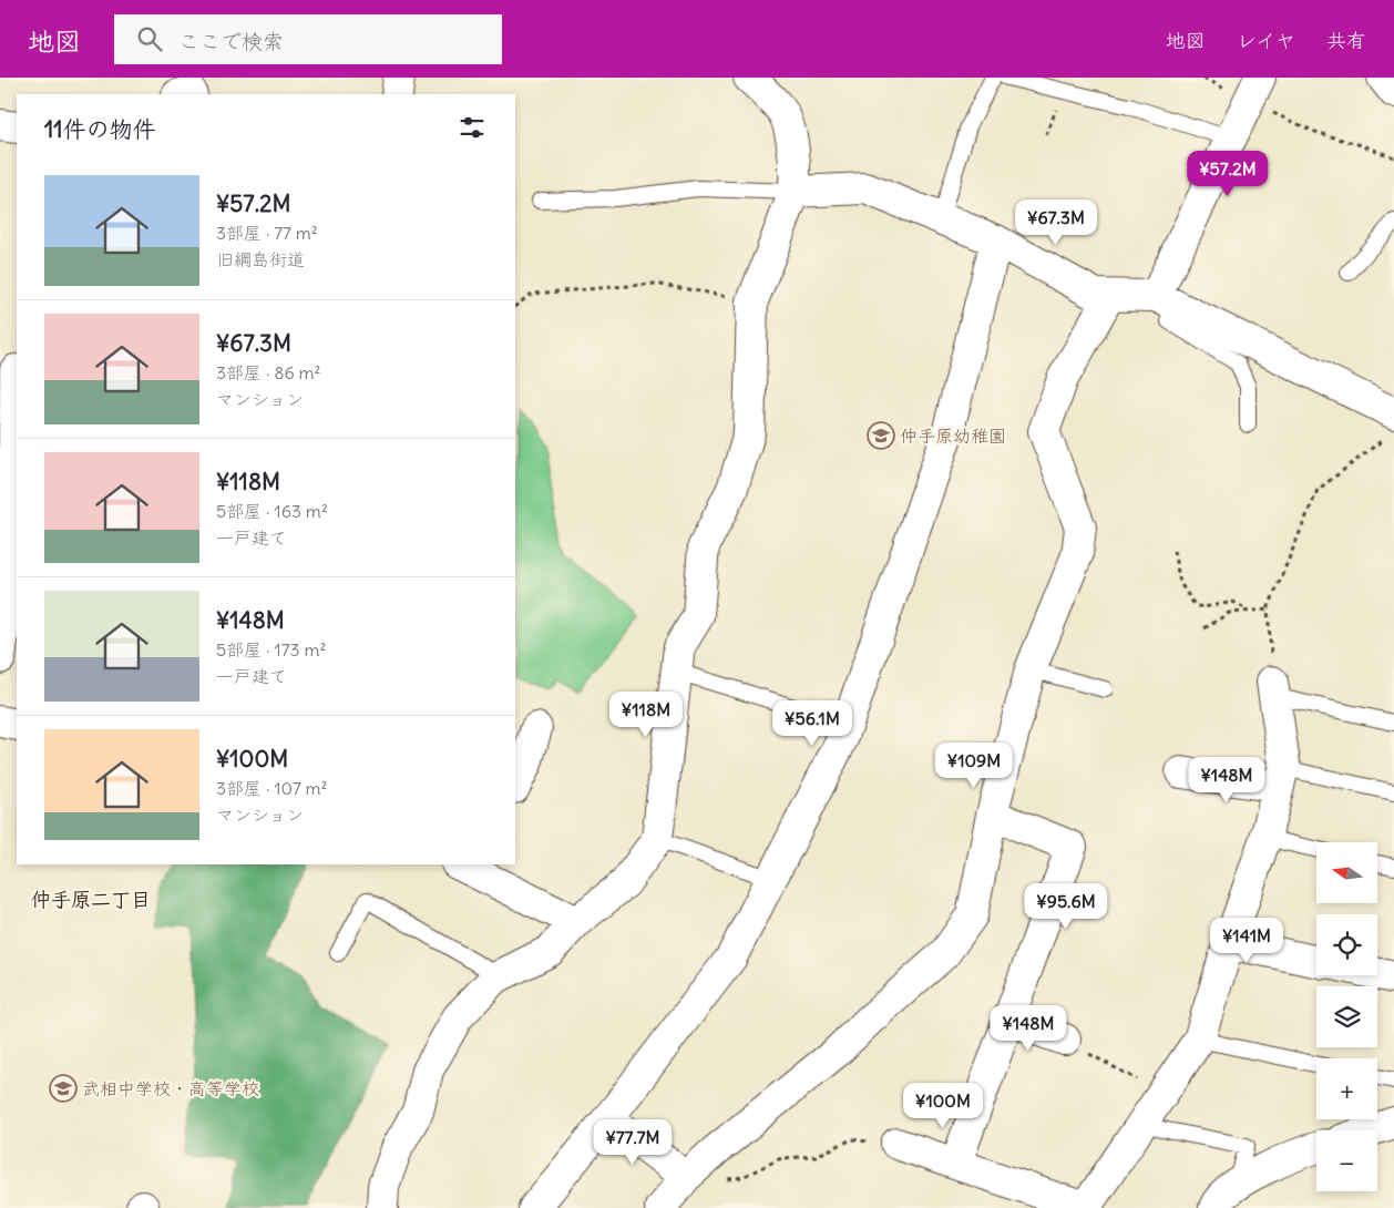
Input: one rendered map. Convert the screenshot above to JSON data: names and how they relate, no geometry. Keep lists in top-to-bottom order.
{
  "districts": ["仲手原二丁目"],
  "places": {
    "school or university": ["仲手原幼稚園", "武相中学校・高等学校"]
  },
  "north": "left",
  "page": {
    "header": "地図",
    "search": "ここで検索",
    "nav": ["地図", "レイヤ", "共有"],
    "heading": "11件の物件",
    "price": [
      "¥57.2M",
      "¥67.3M",
      "¥118M",
      "¥56.1M",
      "¥109M",
      "¥148M",
      "¥95.6M",
      "¥141M",
      "¥148M",
      "¥100M",
      "¥77.7M"
    ],
    "list": [
      {
        "name": "¥57.2M",
        "note": "3部屋 · 77 m² · 旧綱島街道"
      },
      {
        "name": "¥67.3M",
        "note": "3部屋 · 86 m² · マンション"
      },
      {
        "name": "¥118M",
        "note": "5部屋 · 163 m² · 一戸建て"
      },
      {
        "name": "¥148M",
        "note": "5部屋 · 173 m² · 一戸建て"
      },
      {
        "name": "¥100M",
        "note": "3部屋 · 107 m² · マンション"
      }
    ],
    "map_buttons": ["+", "−"]
  }
}
